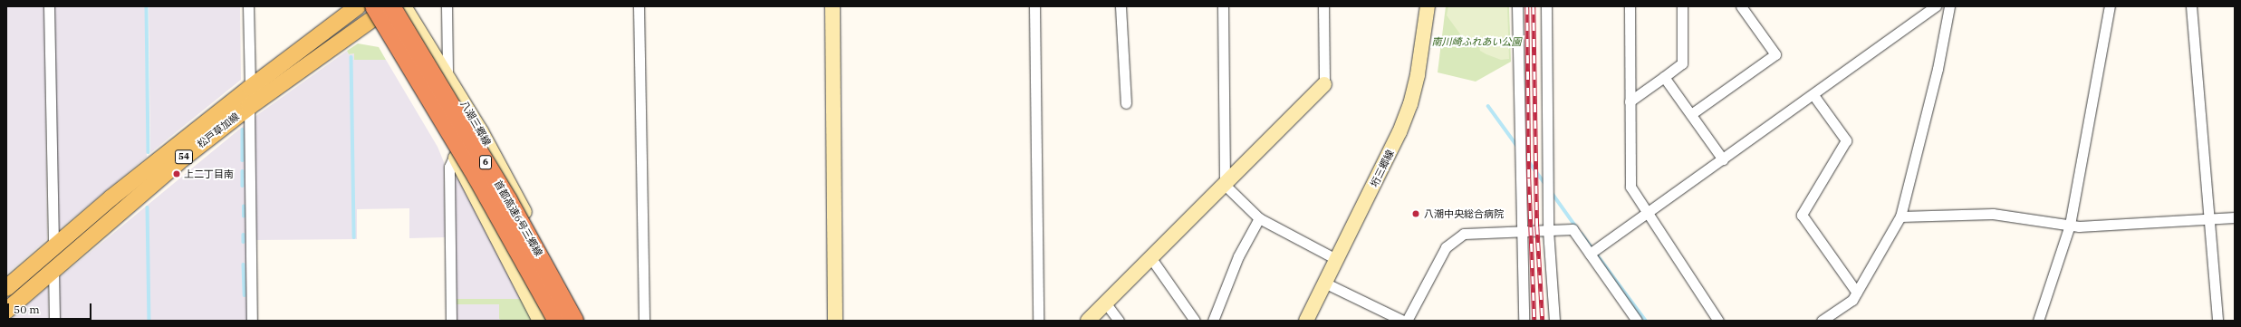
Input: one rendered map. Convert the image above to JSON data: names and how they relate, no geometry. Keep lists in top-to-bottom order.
{
  "streets": {
    "highway": ["6", "首都高速6号三郷線"],
    "main road": ["松戸草加線", "54"],
    "street": ["八潮三郷線", "垳三郷線"]
  },
  "crossings": [
    ["松戸草加線", "首都高速6号三郷線"]
  ],
  "parks": ["南川崎ふれあい公園"],
  "places": ["上二丁目南", "八潮中央総合病院"],
  "scale_bar": "50 m"
}
